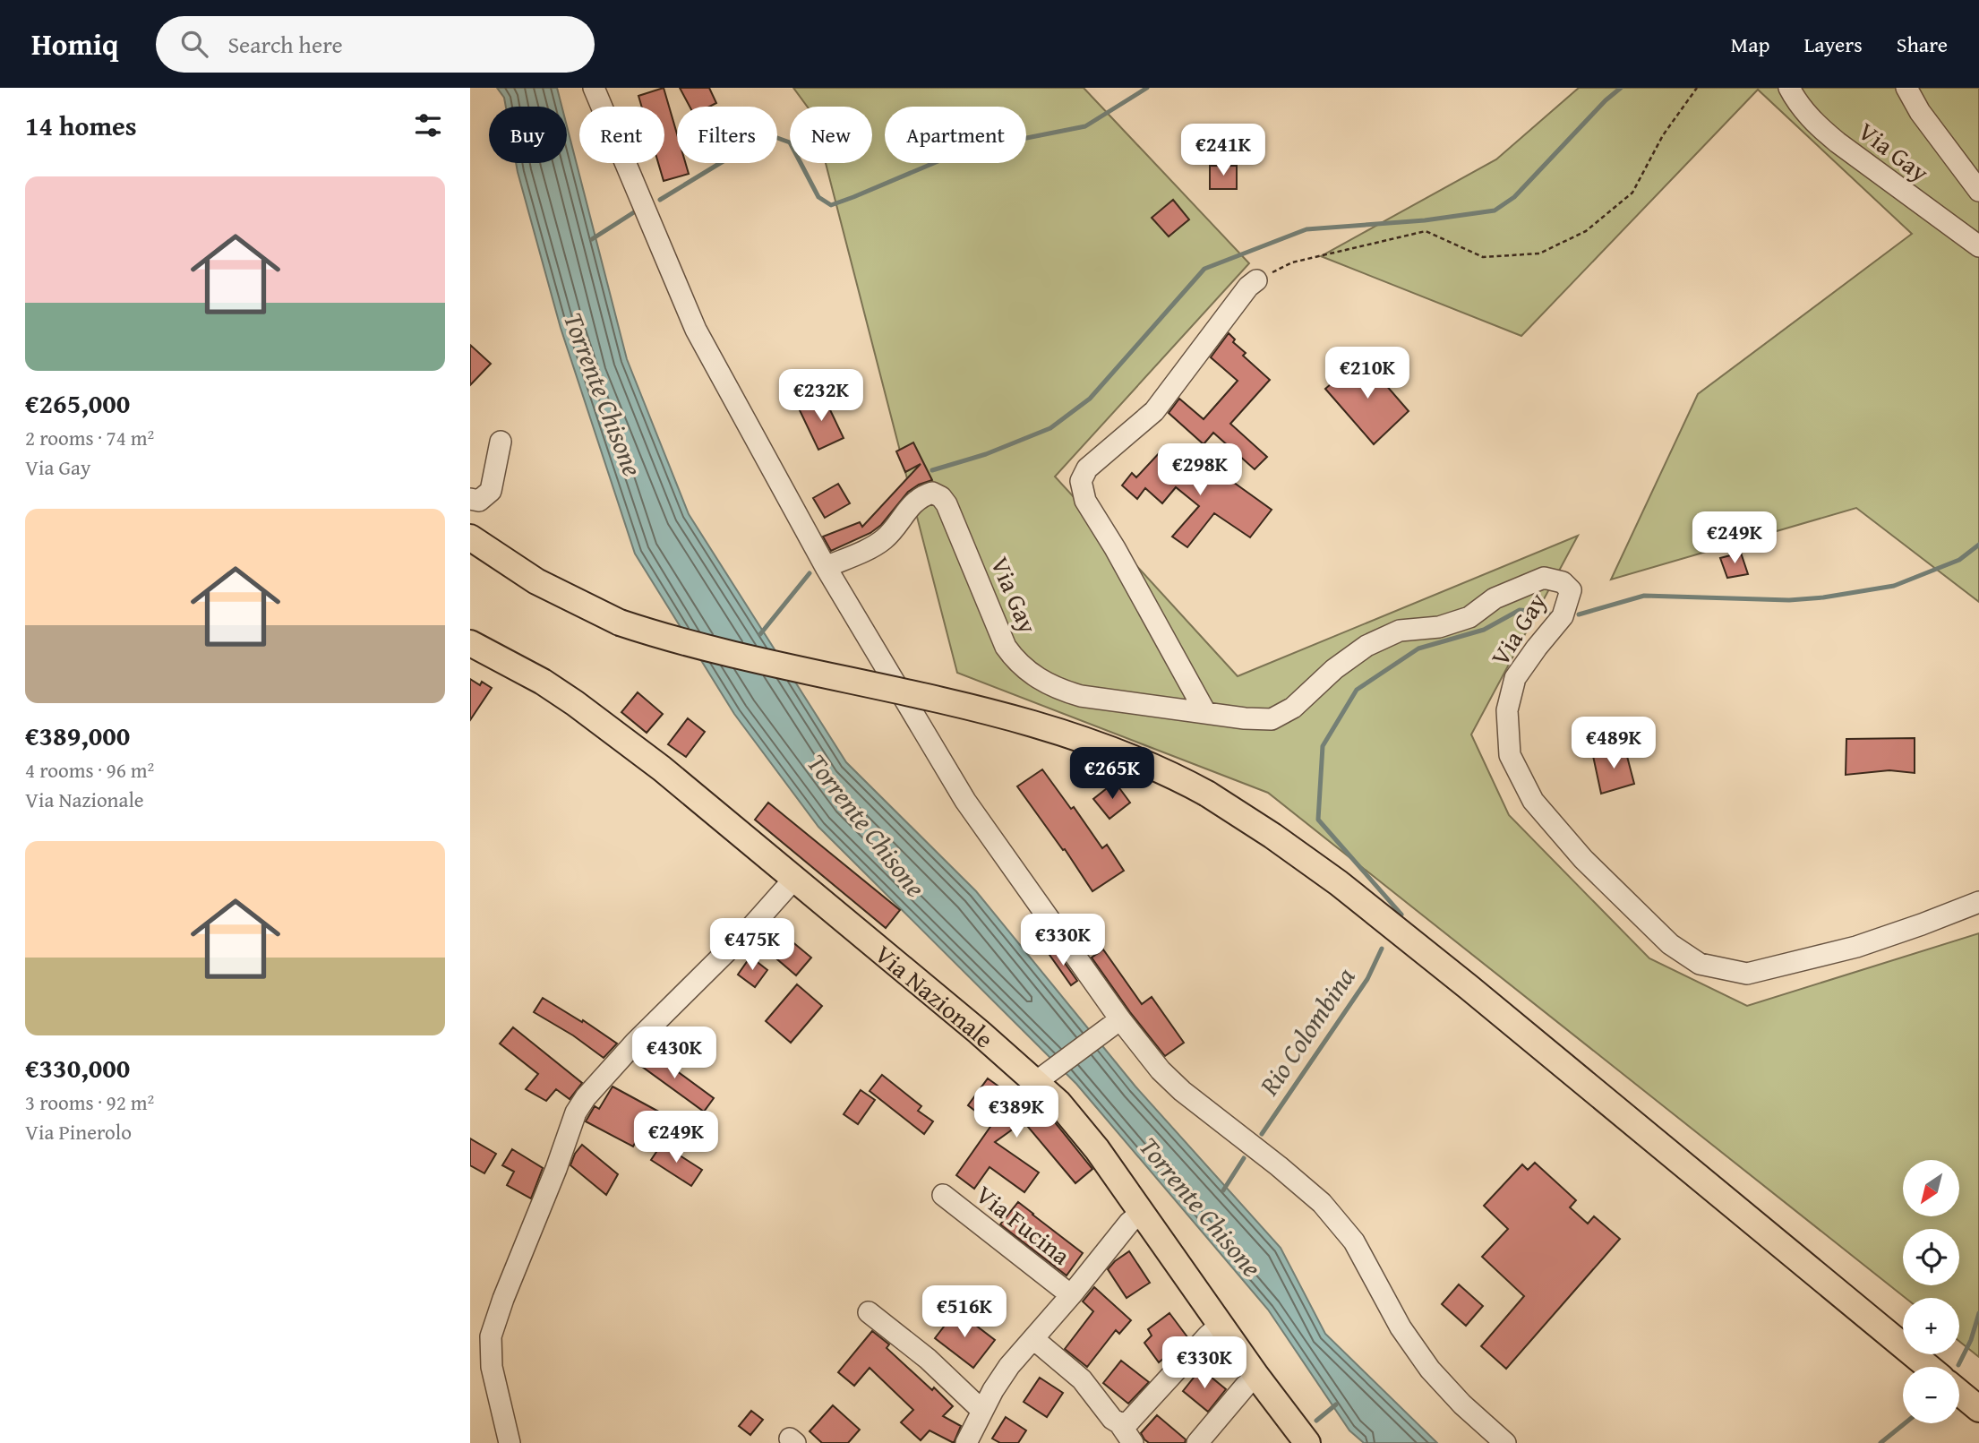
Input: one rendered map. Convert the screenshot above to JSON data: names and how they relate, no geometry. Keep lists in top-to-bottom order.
{
  "streets": {
    "main road": ["Via Nazionale"],
    "street": ["Via Gay", "Via Fucina"]
  },
  "crossings": [
    ["Via Nazionale", "Via Fucina"]
  ],
  "water": ["Torrente Chisone", "Rio Colombina"],
  "north": "bottom left",
  "page": {
    "header": "Homiq",
    "search": "Search here",
    "nav": ["Map", "Layers", "Share"],
    "heading": "14 homes",
    "chip": [
      "Buy",
      "Rent",
      "Filters",
      "New",
      "Apartment"
    ],
    "price": [
      "€241K",
      "€210K",
      "€232K",
      "€298K",
      "€249K",
      "€489K",
      "€265K",
      "€330K",
      "€475K",
      "€430K",
      "€389K",
      "€249K",
      "€516K",
      "€330K"
    ],
    "list": [
      {
        "name": "€265,000",
        "note": "2 rooms · 74 m² · Via Gay"
      },
      {
        "name": "€389,000",
        "note": "4 rooms · 96 m² · Via Nazionale"
      },
      {
        "name": "€330,000",
        "note": "3 rooms · 92 m² · Via Pinerolo"
      }
    ],
    "map_buttons": ["+", "−"]
  }
}
